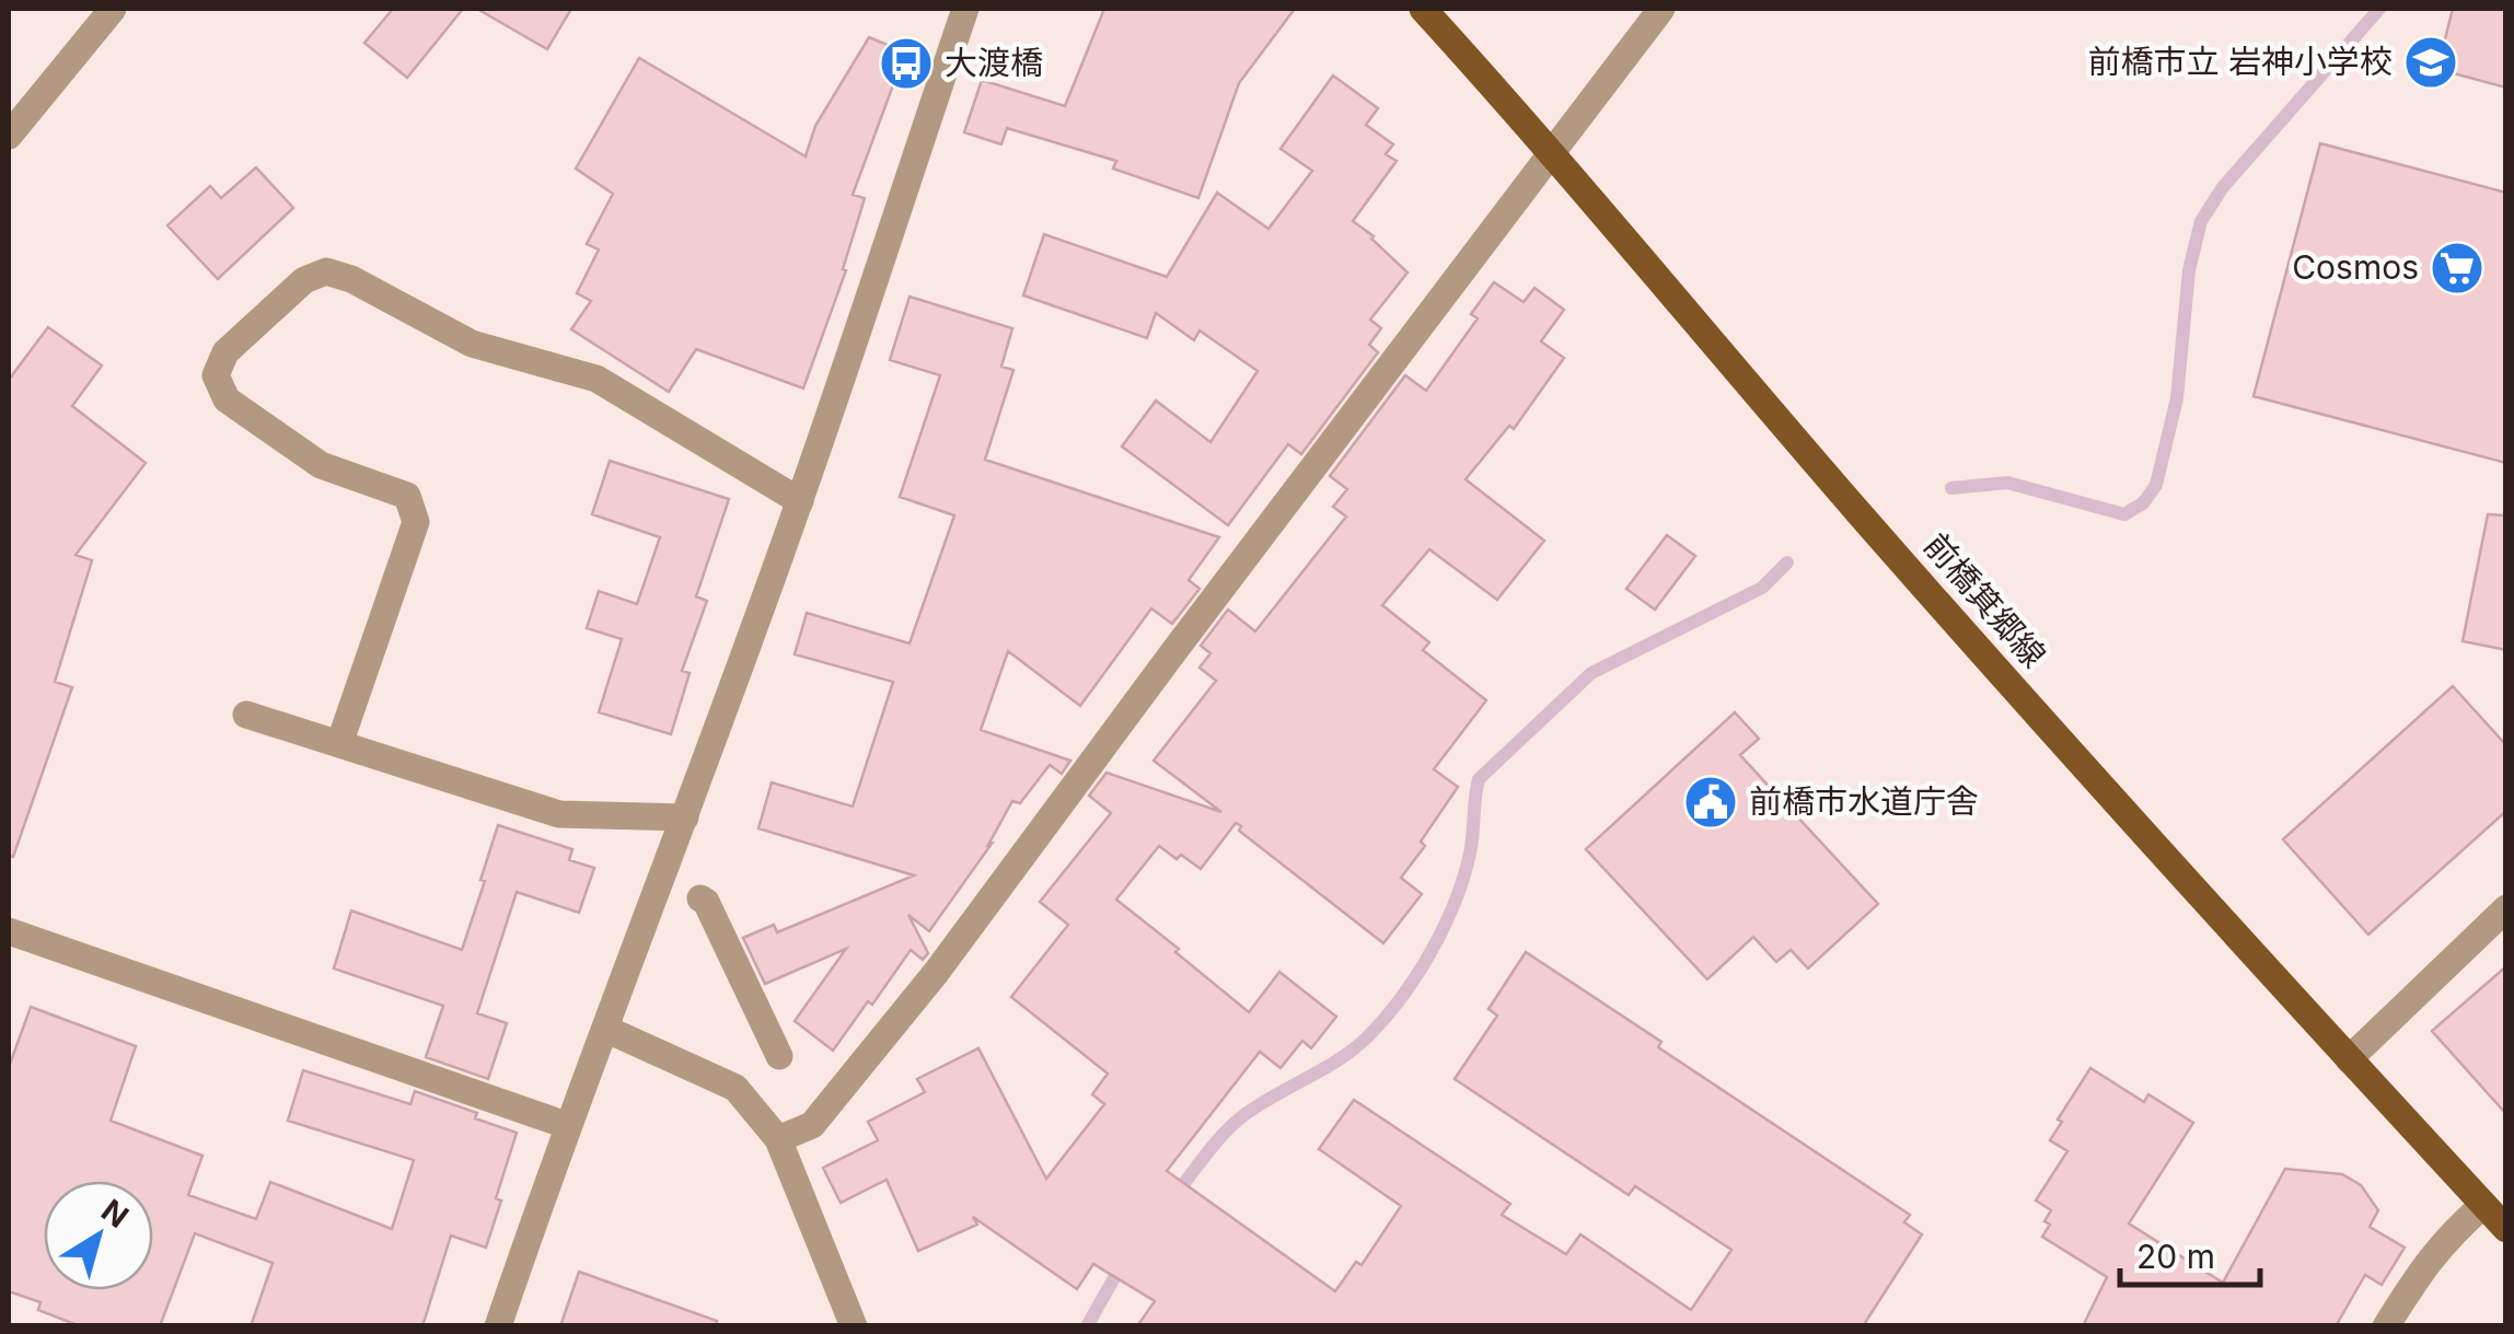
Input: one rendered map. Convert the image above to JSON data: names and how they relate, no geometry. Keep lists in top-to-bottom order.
{
  "streets": {
    "main road": ["前橋箕郷線"]
  },
  "places": {
    "school or university": ["前橋市立 岩神小学校"],
    "bus stop": ["大渡橋"],
    "supermarket": ["Cosmos"],
    "public building": ["前橋市水道庁舎"]
  },
  "scale_bar": "20 m",
  "north": "top right"
}
